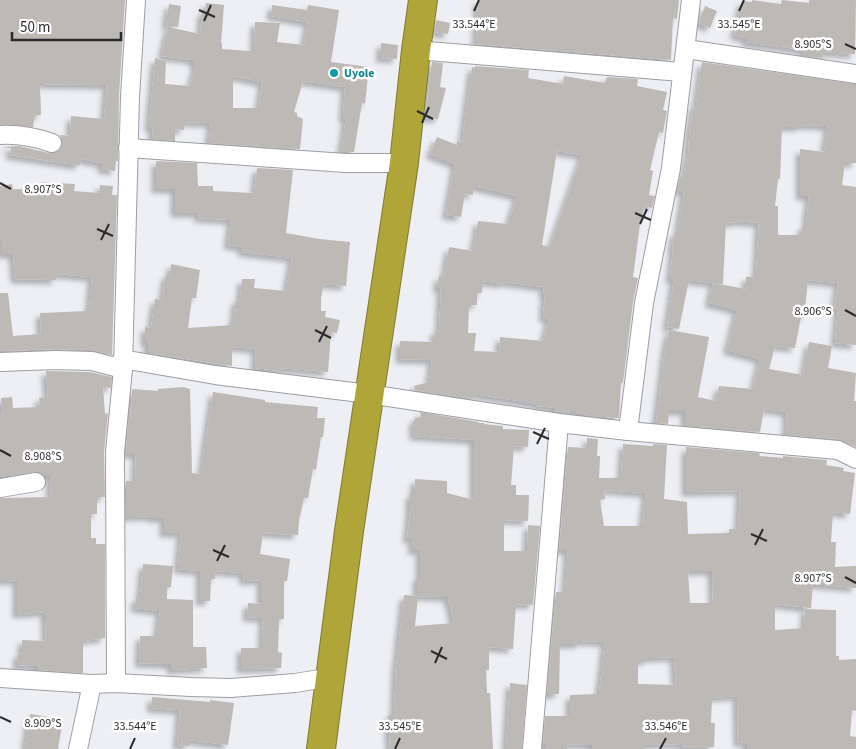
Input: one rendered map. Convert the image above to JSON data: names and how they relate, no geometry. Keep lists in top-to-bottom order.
{
  "places": ["Uyole"],
  "scale_bar": "50 m",
  "coordinates": [
    "33.544°E",
    "33.545°E",
    "8.905°S",
    "8.907°S",
    "8.906°S",
    "8.908°S",
    "8.909°S",
    "33.546°E"
  ]
}
